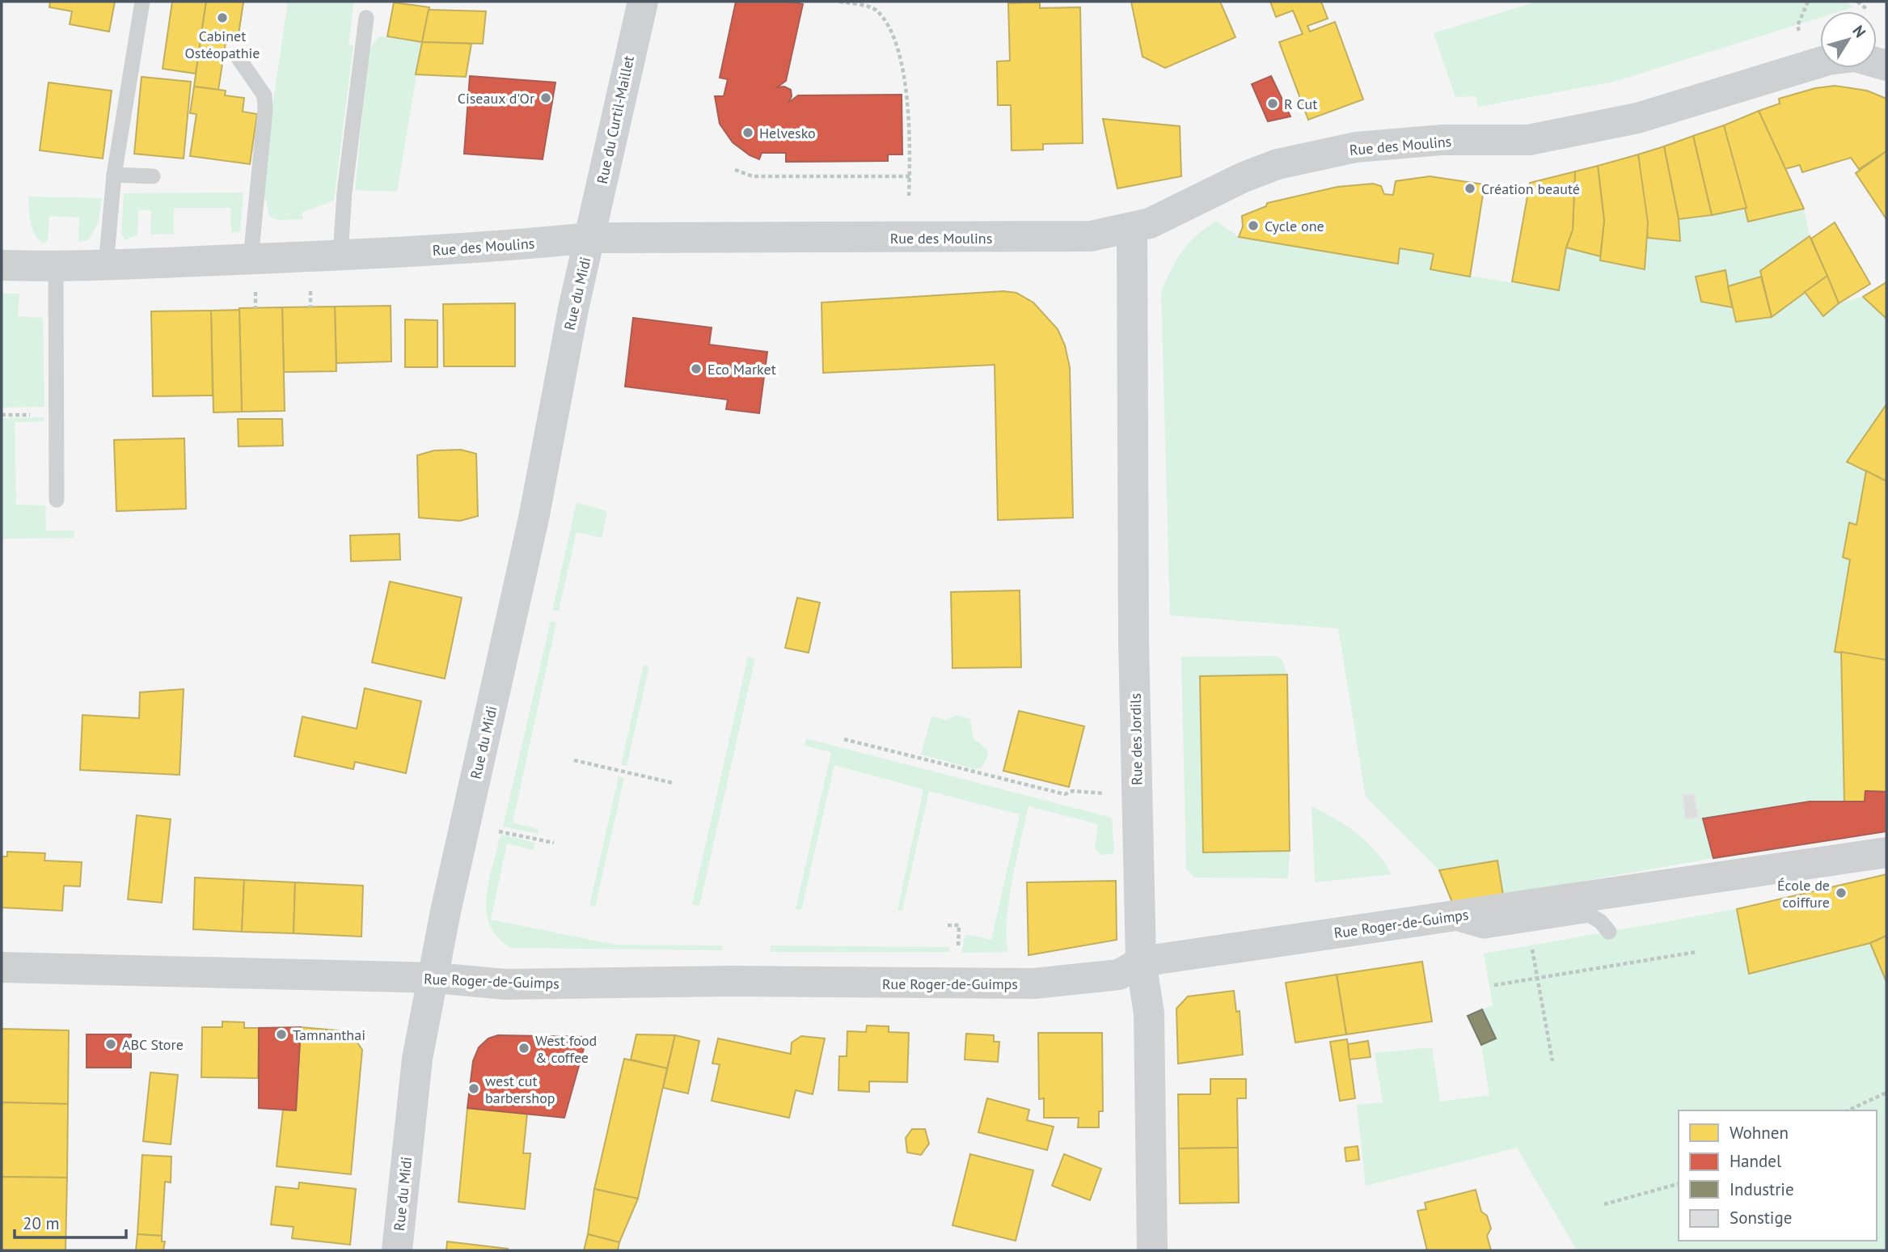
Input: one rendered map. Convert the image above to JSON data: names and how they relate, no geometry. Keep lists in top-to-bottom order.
{
  "streets": {
    "main road": ["Rue du Curtil-Maillet", "Rue du Midi"],
    "street": ["Rue des Moulins", "Rue des Jordils", "Rue Roger-de-Guimps"]
  },
  "crossings": [
    ["Rue du Curtil-Maillet", "Rue des Moulins"],
    ["Rue du Curtil-Maillet", "Rue du Midi"],
    ["Rue des Moulins", "Rue du Midi"],
    ["Rue des Moulins", "Rue des Jordils"],
    ["Rue du Midi", "Rue Roger-de-Guimps"],
    ["Rue des Jordils", "Rue Roger-de-Guimps"]
  ],
  "places": [
    "Cabinet Ostéopathie",
    "Ciseaux d'Or",
    "R Cut",
    "Helvesko",
    "Création beauté",
    "Cycle one",
    "Eco Market",
    "École de coiffure",
    "Tamnanthai",
    "ABC Store",
    "West food & coffee",
    "west cut barbershop"
  ],
  "legend": [
    "Wohnen",
    "Handel",
    "Industrie",
    "Sonstige"
  ],
  "scale_bar": "20 m",
  "north": "top right"
}
